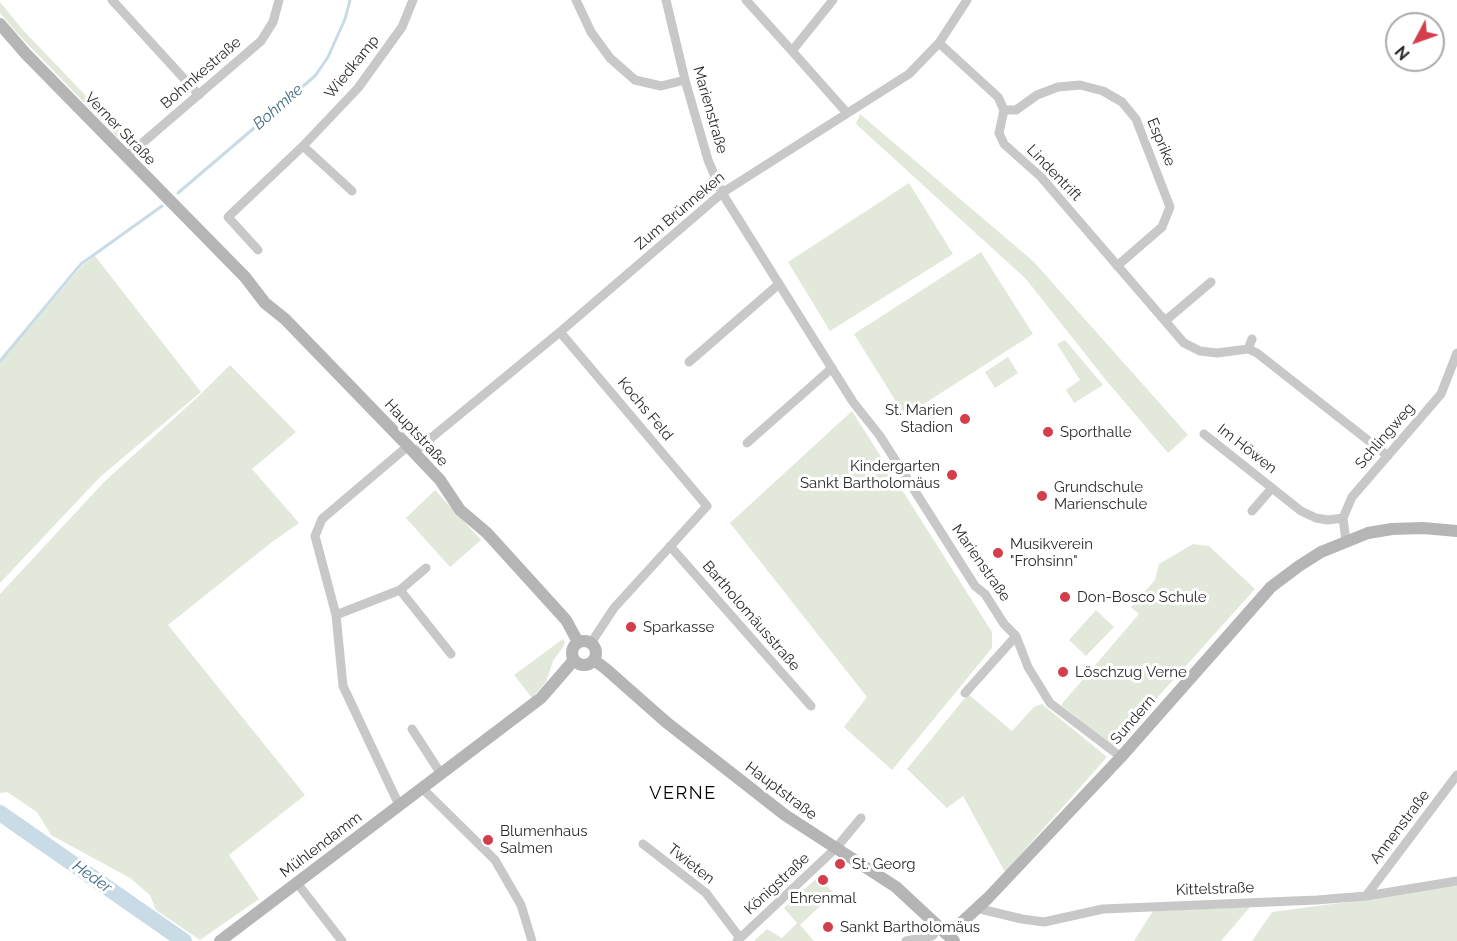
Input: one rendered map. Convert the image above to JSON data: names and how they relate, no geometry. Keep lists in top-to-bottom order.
{
  "streets": {
    "main road": [
      "Verner Straße",
      "Hauptstraße",
      "Sundern",
      "Mühlendamm"
    ],
    "street": [
      "Wiedkamp",
      "Bohmkestraße",
      "Marienstraße",
      "Esprike",
      "Lindentrift",
      "Zum Brünneken",
      "Kochs Feld",
      "Schlingweg",
      "Im Höwen",
      "Bartholomäusstraße",
      "Annenstraße",
      "Twieten",
      "Königstraße",
      "Kittelstraße"
    ]
  },
  "crossings": [
    ["Bohmkestraße", "Verner Straße"],
    ["Marienstraße", "Zum Brünneken"],
    ["Marienstraße", "Sundern"],
    ["Verner Straße", "Hauptstraße"],
    ["Esprike", "Lindentrift"],
    ["Zum Brünneken", "Kochs Feld"],
    ["Zum Brünneken", "Hauptstraße"],
    ["Zum Brünneken", "Mühlendamm"],
    ["Kochs Feld", "Bartholomäusstraße"],
    ["Hauptstraße", "Sundern"],
    ["Hauptstraße", "Mühlendamm"],
    ["Hauptstraße", "Königstraße"],
    ["Schlingweg", "Im Höwen"],
    ["Sundern", "Kittelstraße"],
    ["Annenstraße", "Kittelstraße"],
    ["Twieten", "Königstraße"]
  ],
  "districts": ["VERNE"],
  "water": ["Bohmke", "Heder"],
  "places": [
    "St. Marien Stadion",
    "Sporthalle",
    "Kindergarten Sankt Bartholomäus",
    "Grundschule Marienschule",
    "Musikverein \"Frohsinn\"",
    "Don-Bosco Schule",
    "Sparkasse",
    "Löschzug Verne",
    "Blumenhaus Salmen",
    "St. Georg",
    "Ehrenmal",
    "Sankt Bartholomäus"
  ],
  "north": "bottom left"
}
